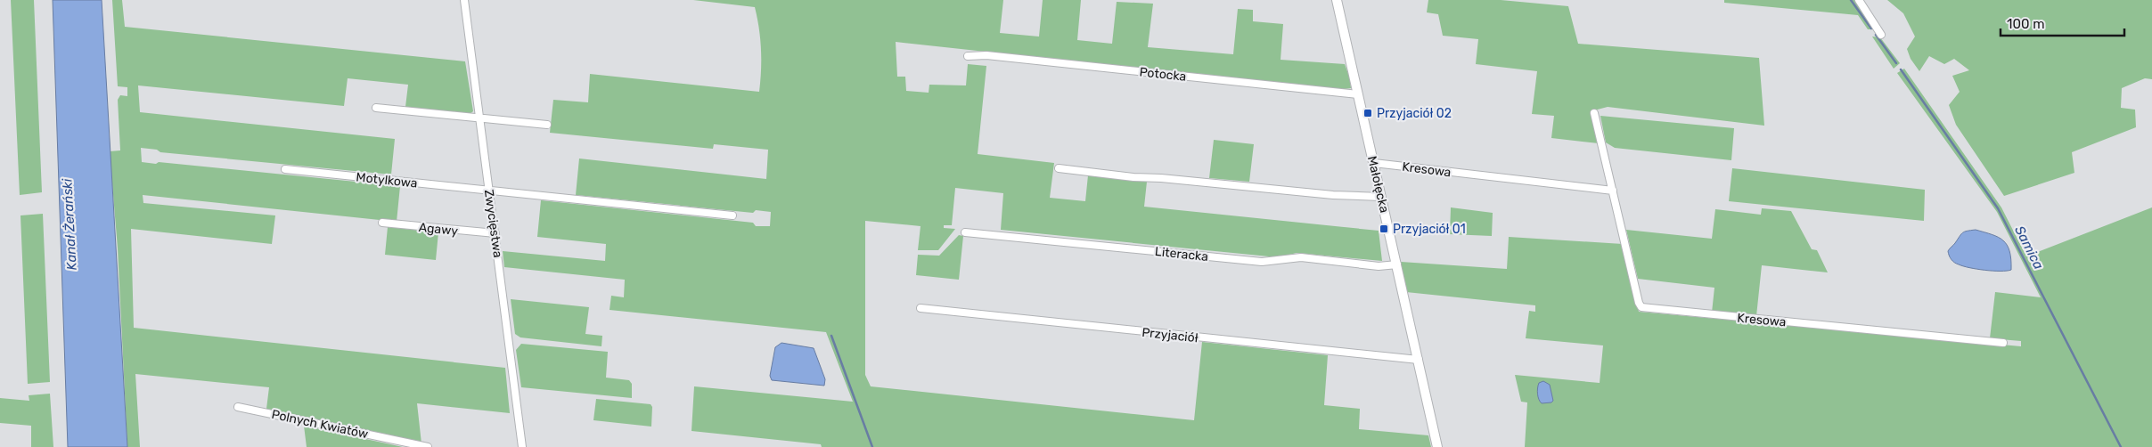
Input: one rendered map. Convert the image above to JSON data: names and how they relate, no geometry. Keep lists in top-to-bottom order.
{
  "streets": {
    "street": [
      "Potocka",
      "Kresowa",
      "Motylkowa",
      "Małołęcka",
      "Zwycięstwa",
      "Agawy",
      "Literacka",
      "Przyjaciół",
      "Polnych Kwiatów"
    ]
  },
  "crossings": [
    ["Potocka", "Małołęcka"],
    ["Kresowa", "Małołęcka"],
    ["Motylkowa", "Zwycięstwa"],
    ["Małołęcka", "Literacka"],
    ["Małołęcka", "Przyjaciół"],
    ["Zwycięstwa", "Agawy"]
  ],
  "water": ["Kanał Żerański", "Samica"],
  "places": {
    "transit": ["Przyjaciół 02", "Przyjaciół 01"]
  },
  "scale_bar": "100 m"
}
